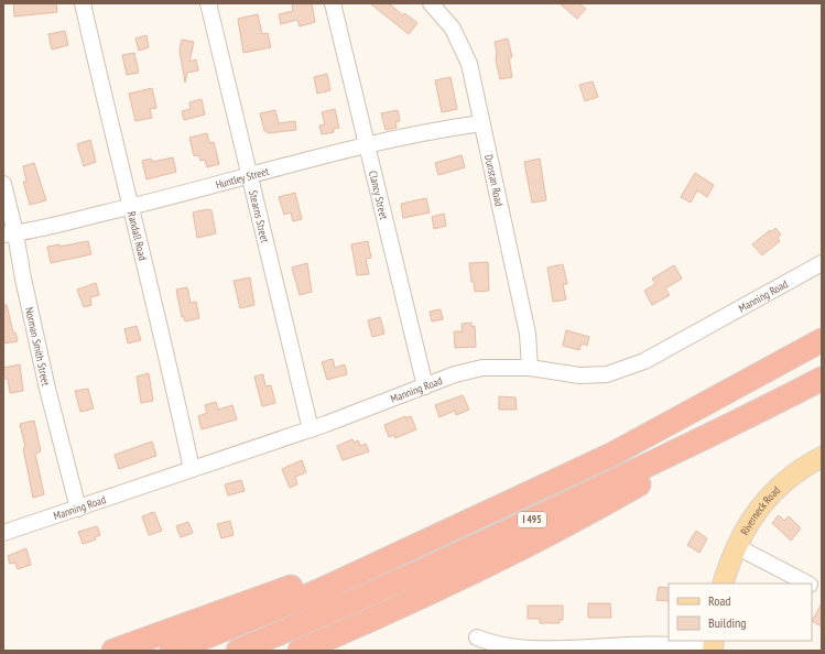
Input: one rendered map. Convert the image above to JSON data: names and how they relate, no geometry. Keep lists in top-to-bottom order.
{
  "streets": {
    "highway": ["I 495"],
    "main road": ["Riverneck Road"],
    "street": [
      "Huntley Street",
      "Dunstan Road",
      "Clancy Street",
      "Stearns Street",
      "Randall Road",
      "Manning Road",
      "Norman Smith Street"
    ]
  },
  "crossings": [
    ["Huntley Street", "Dunstan Road"],
    ["Huntley Street", "Clancy Street"],
    ["Huntley Street", "Stearns Street"],
    ["Huntley Street", "Randall Road"],
    ["Huntley Street", "Norman Smith Street"],
    ["Dunstan Road", "Manning Road"],
    ["Clancy Street", "Manning Road"],
    ["Stearns Street", "Manning Road"],
    ["Randall Road", "Manning Road"],
    ["Manning Road", "Norman Smith Street"]
  ],
  "legend": ["Road", "Building"]
}
